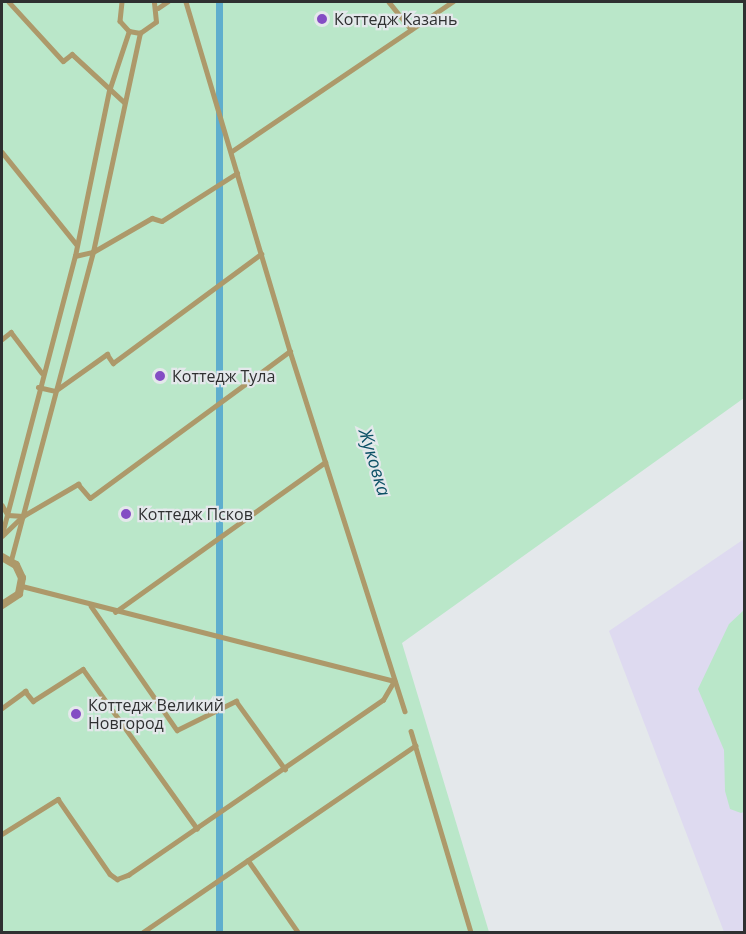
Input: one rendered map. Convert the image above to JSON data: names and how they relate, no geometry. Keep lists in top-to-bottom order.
{
  "water": ["Жуковка"],
  "places": [
    "Коттедж Казань",
    "Коттедж Тула",
    "Коттедж Псков",
    "Коттедж Великий Новгород"
  ]
}
